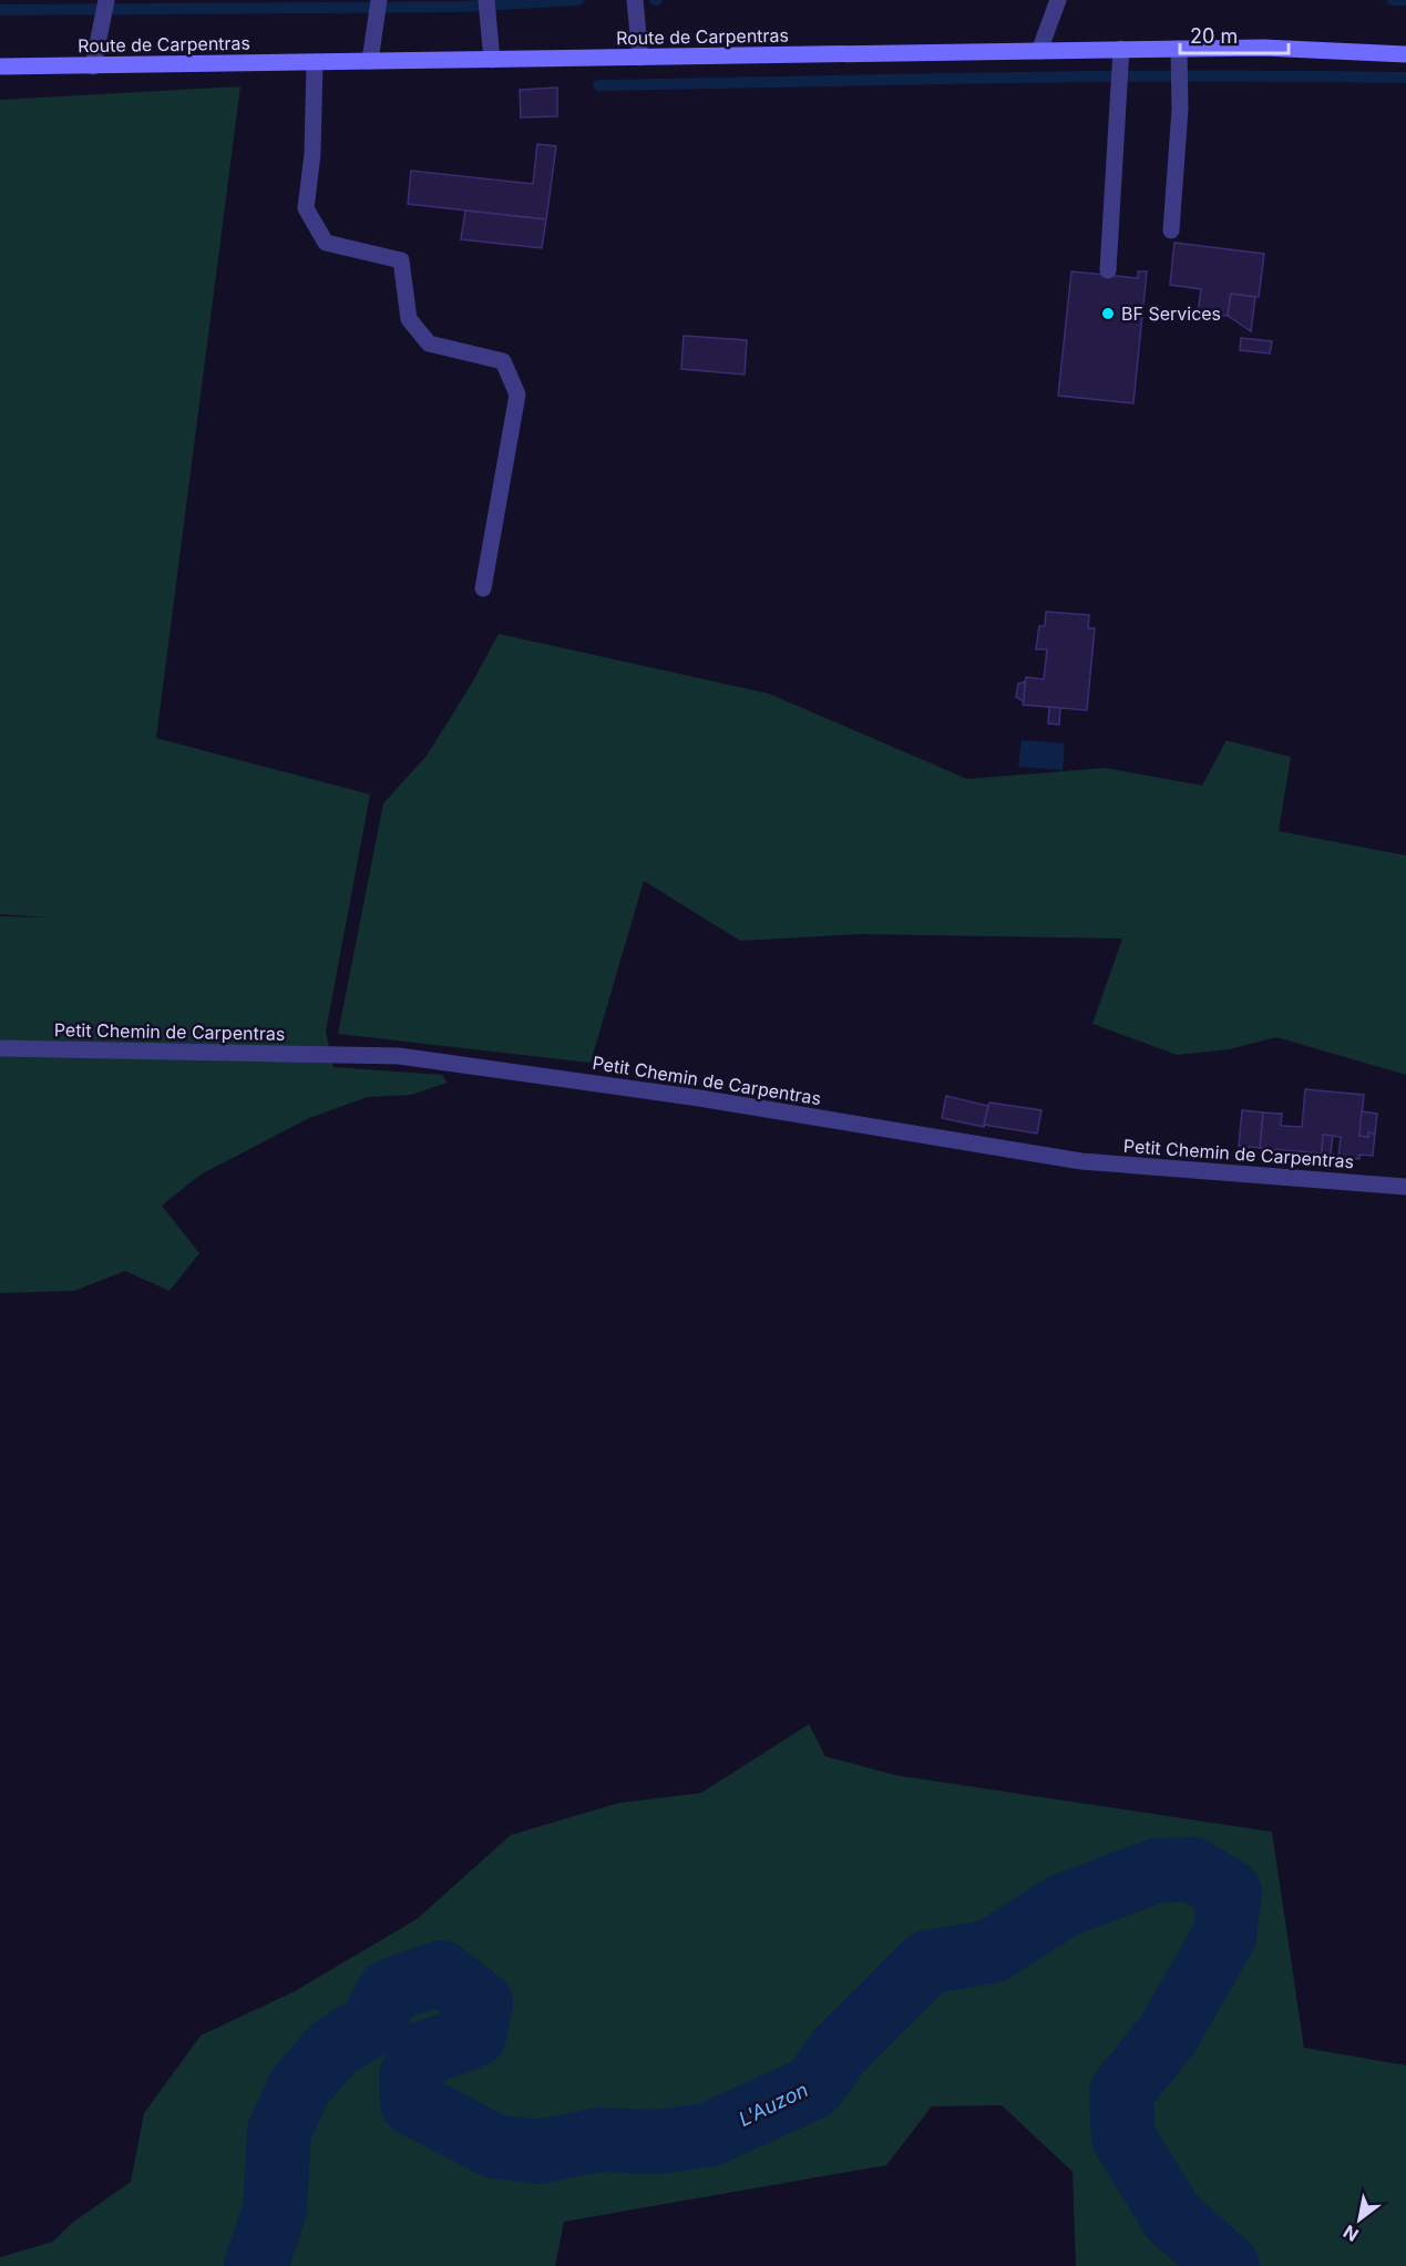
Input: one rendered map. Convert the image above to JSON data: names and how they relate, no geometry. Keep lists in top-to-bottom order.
{
  "streets": {
    "main road": ["Route de Carpentras"],
    "street": ["Petit Chemin de Carpentras"]
  },
  "water": ["L'Auzon"],
  "places": ["BF Services"],
  "scale_bar": "20 m",
  "north": "bottom left"
}
